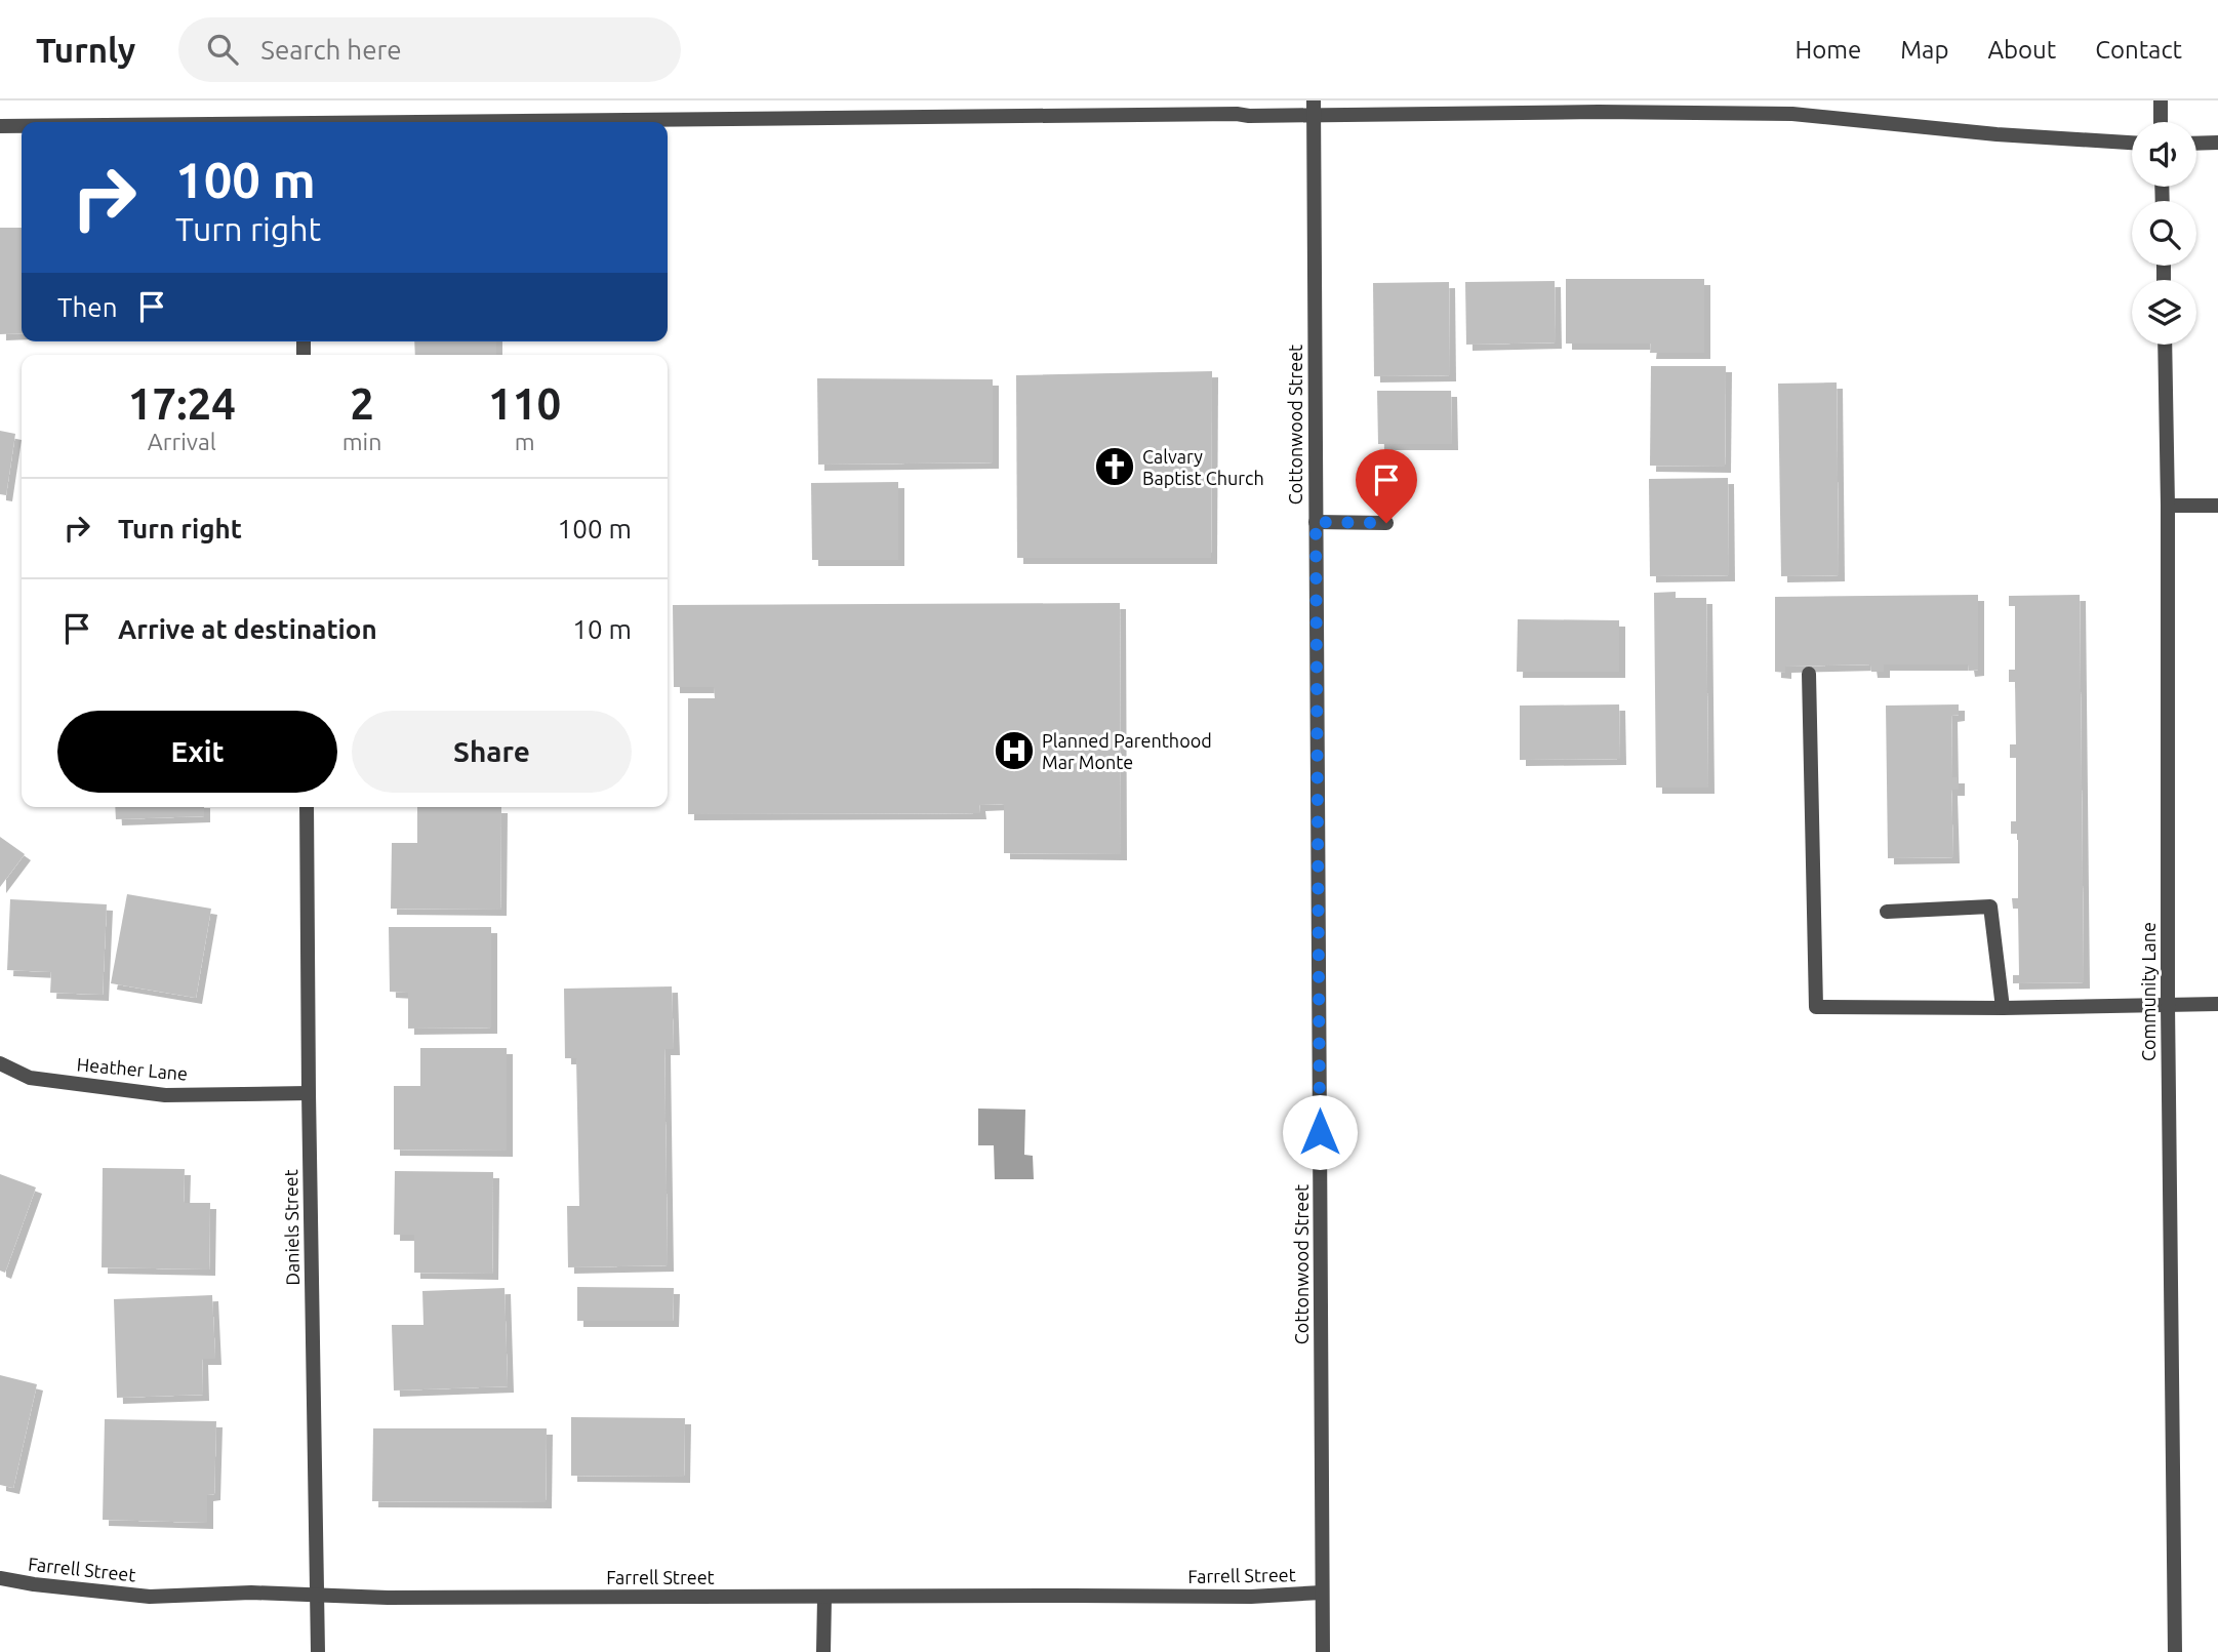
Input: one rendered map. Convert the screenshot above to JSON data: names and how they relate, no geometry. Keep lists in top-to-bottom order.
{
  "streets": {
    "street": [
      "Cottonwood Street",
      "Community Lane",
      "Heather Lane",
      "Daniels Street",
      "Farrell Street"
    ]
  },
  "crossings": [
    ["Cottonwood Street", "Farrell Street"],
    ["Heather Lane", "Daniels Street"],
    ["Daniels Street", "Farrell Street"]
  ],
  "places": {
    "church": ["Calvary Baptist Church"],
    "hospital": ["Planned Parenthood Mar Monte"]
  },
  "page": {
    "header": "Turnly",
    "search": "Search here",
    "nav": [
      "Home",
      "Map",
      "About",
      "Contact"
    ],
    "turn": ["100 m", "Turn right"],
    "then": "Then",
    "eta": [
      "17:24",
      "Arrival",
      "2",
      "min",
      "110",
      "m"
    ],
    "list": [
      {
        "name": "Turn right",
        "value": "100 m"
      },
      {
        "name": "Arrive at destination",
        "value": "10 m"
      }
    ],
    "buttons": ["Exit", "Share"]
  }
}
